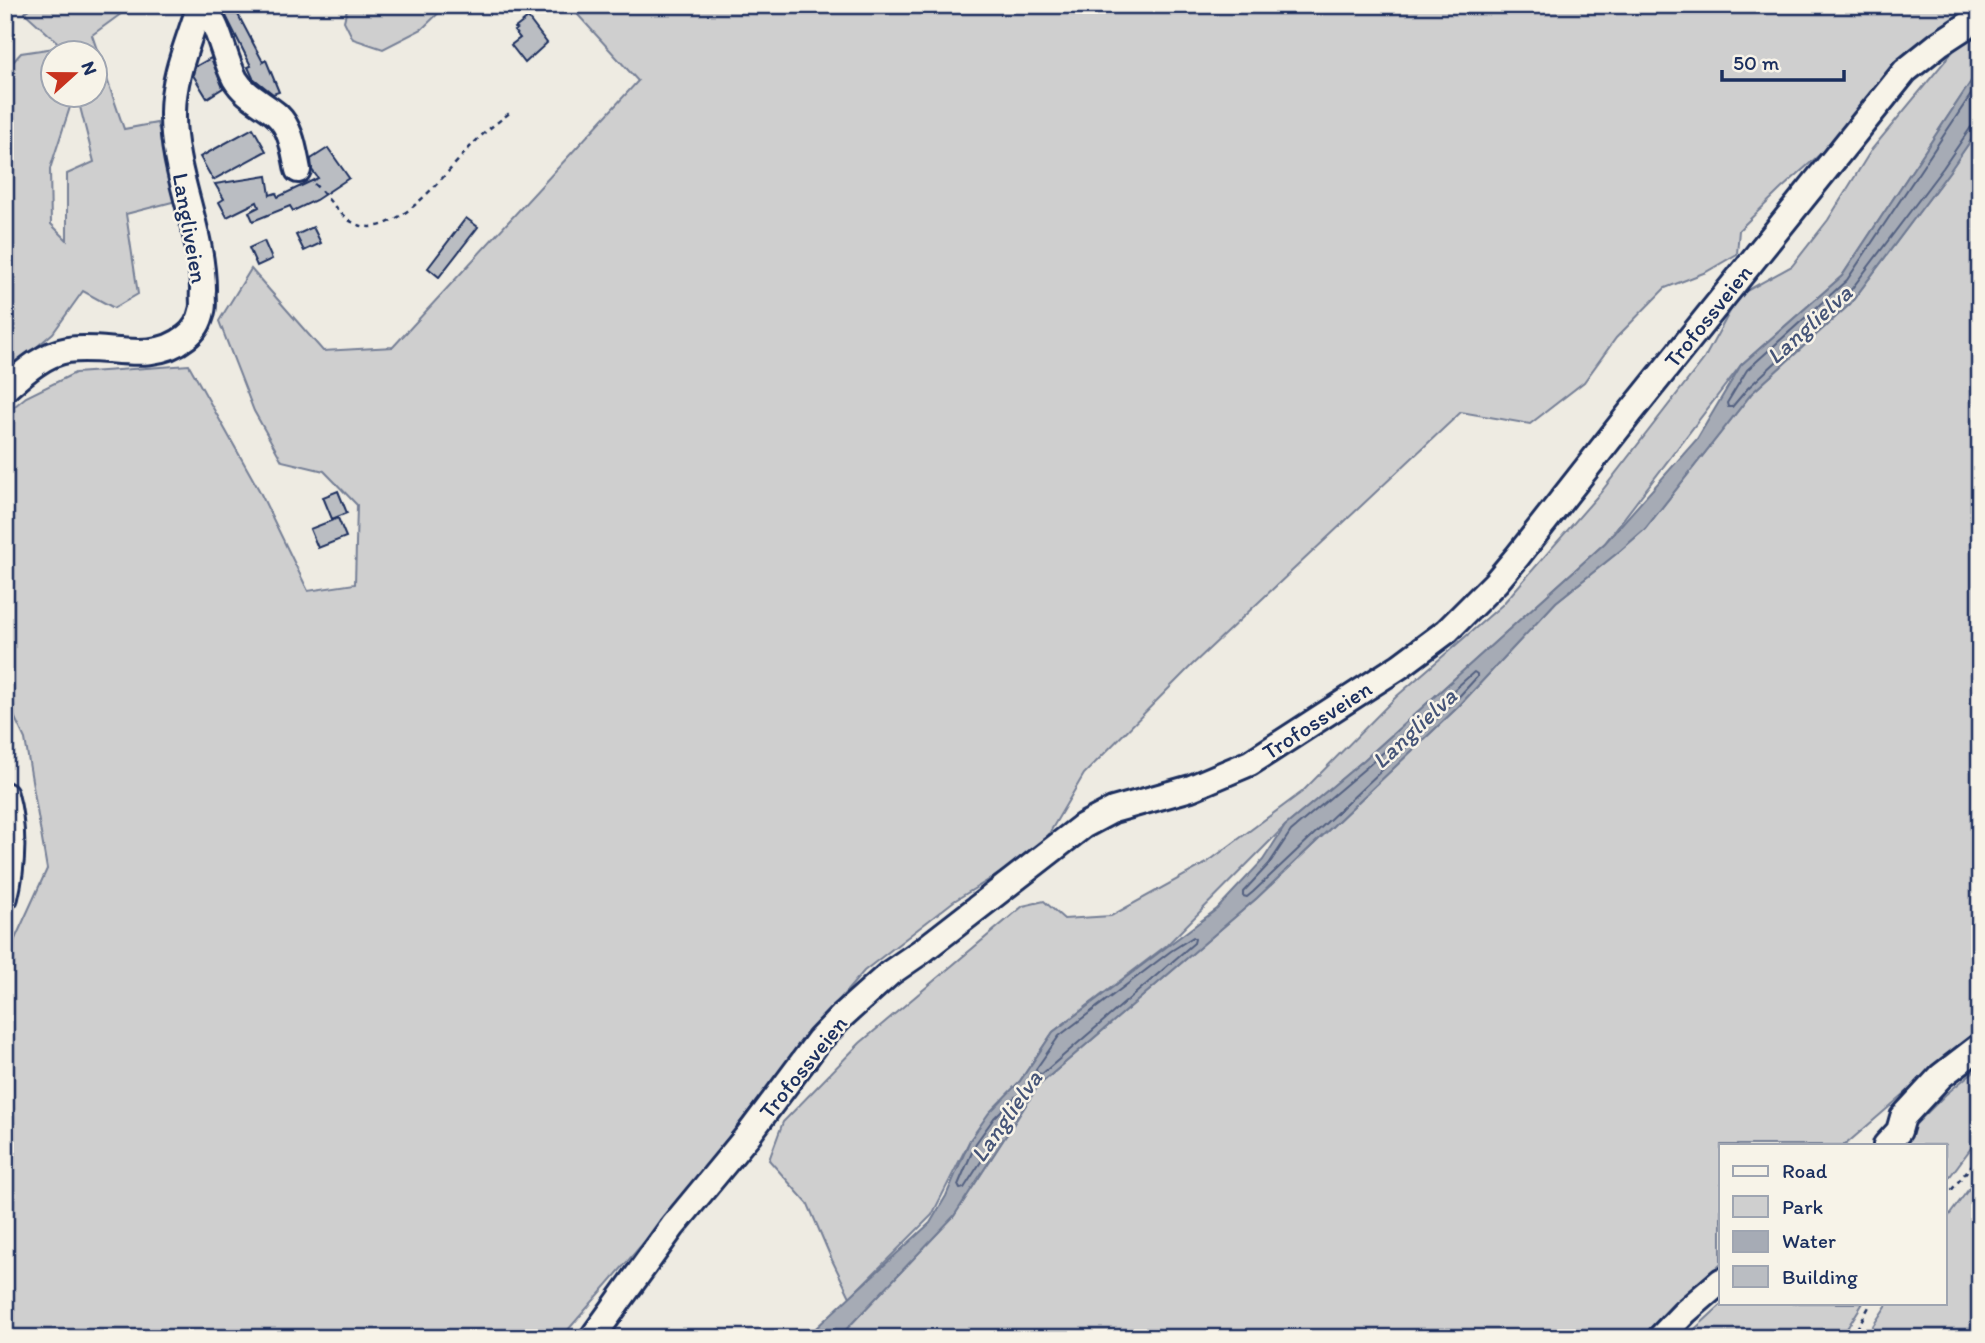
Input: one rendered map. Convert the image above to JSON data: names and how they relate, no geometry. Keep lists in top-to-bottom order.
{
  "streets": {
    "street": ["Langliveien", "Trofossveien"]
  },
  "water": ["Langlielva"],
  "legend": [
    "Road",
    "Park",
    "Water",
    "Building"
  ],
  "scale_bar": "50 m",
  "north": "right"
}
